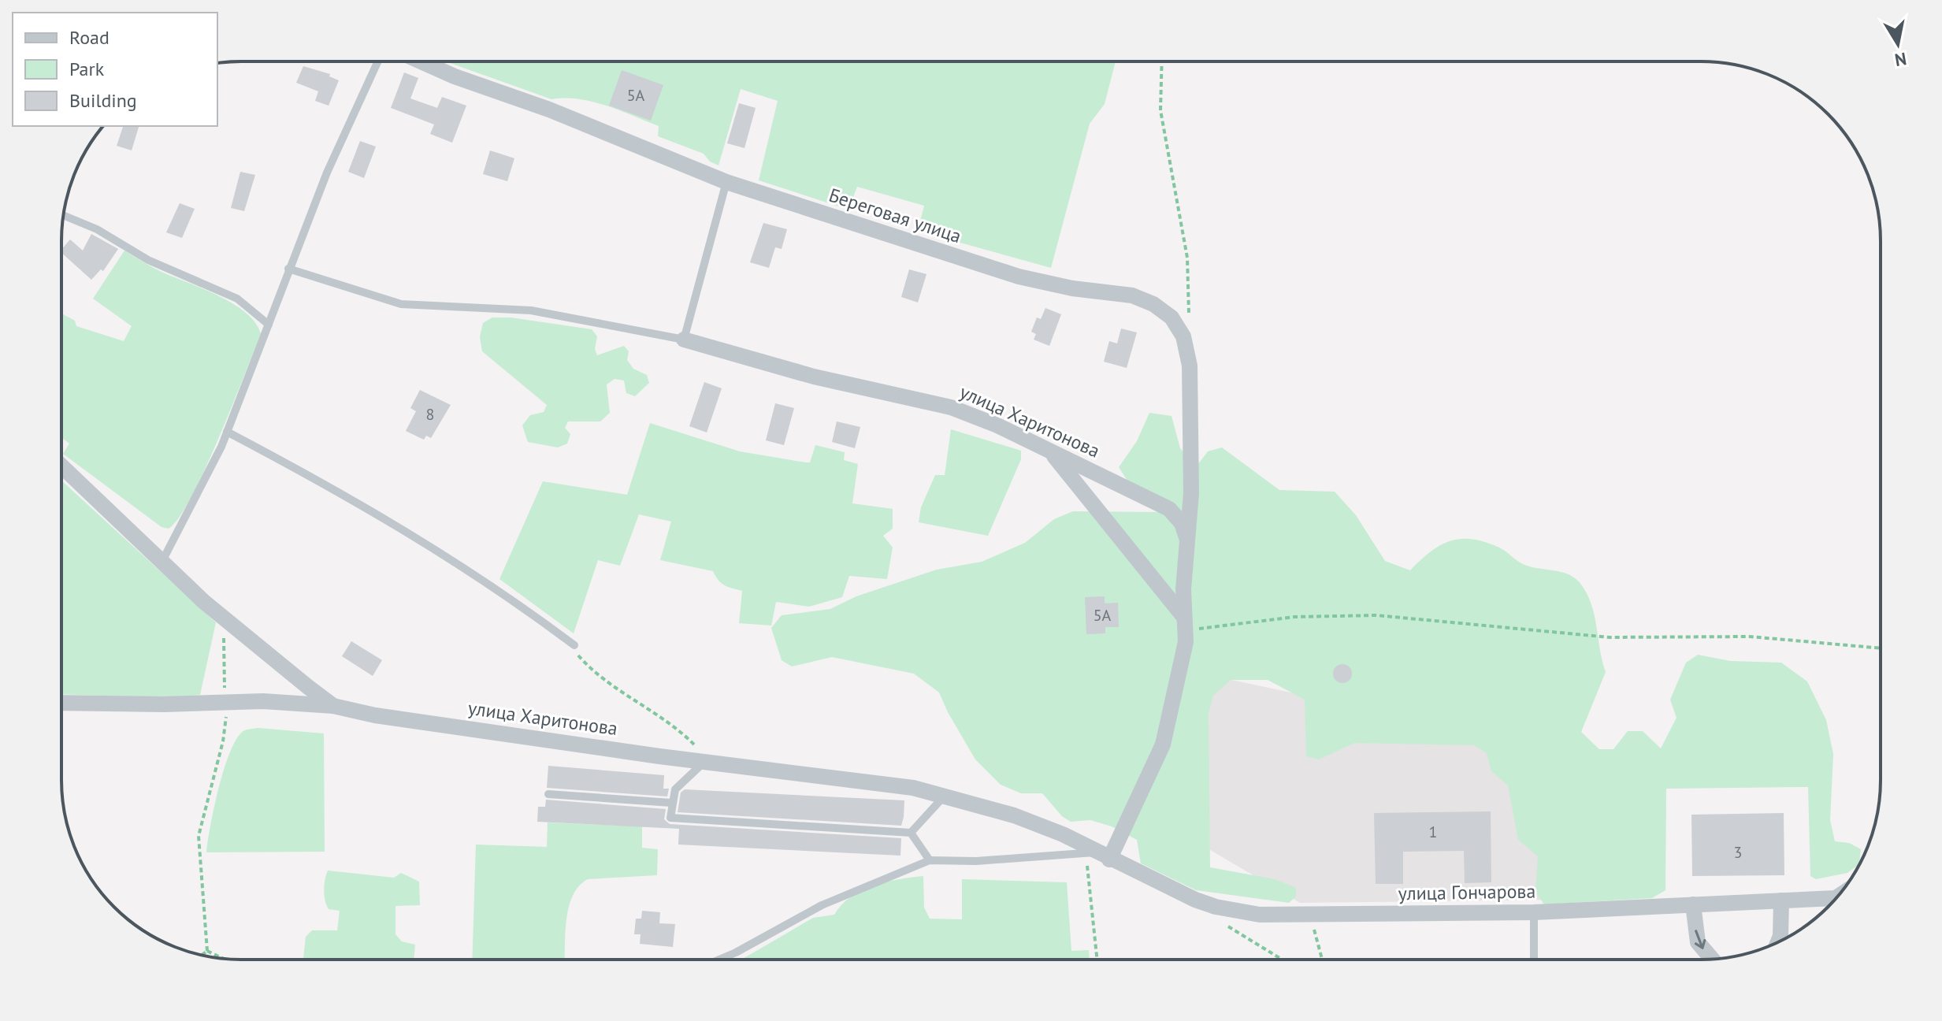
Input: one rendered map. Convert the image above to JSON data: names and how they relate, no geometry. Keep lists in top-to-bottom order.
{
  "streets": {
    "street": ["Береговая улица", "улица Харитонова", "улица Гончарова"]
  },
  "crossings": [
    ["Береговая улица", "улица Харитонова"],
    ["Береговая улица", "улица Гончарова"],
    ["улица Харитонова", "улица Гончарова"]
  ],
  "house_numbers": [
    "5А",
    "8",
    "5А",
    "1",
    "3"
  ],
  "legend": ["Road", "Park", "Building"],
  "north": "bottom"
}
